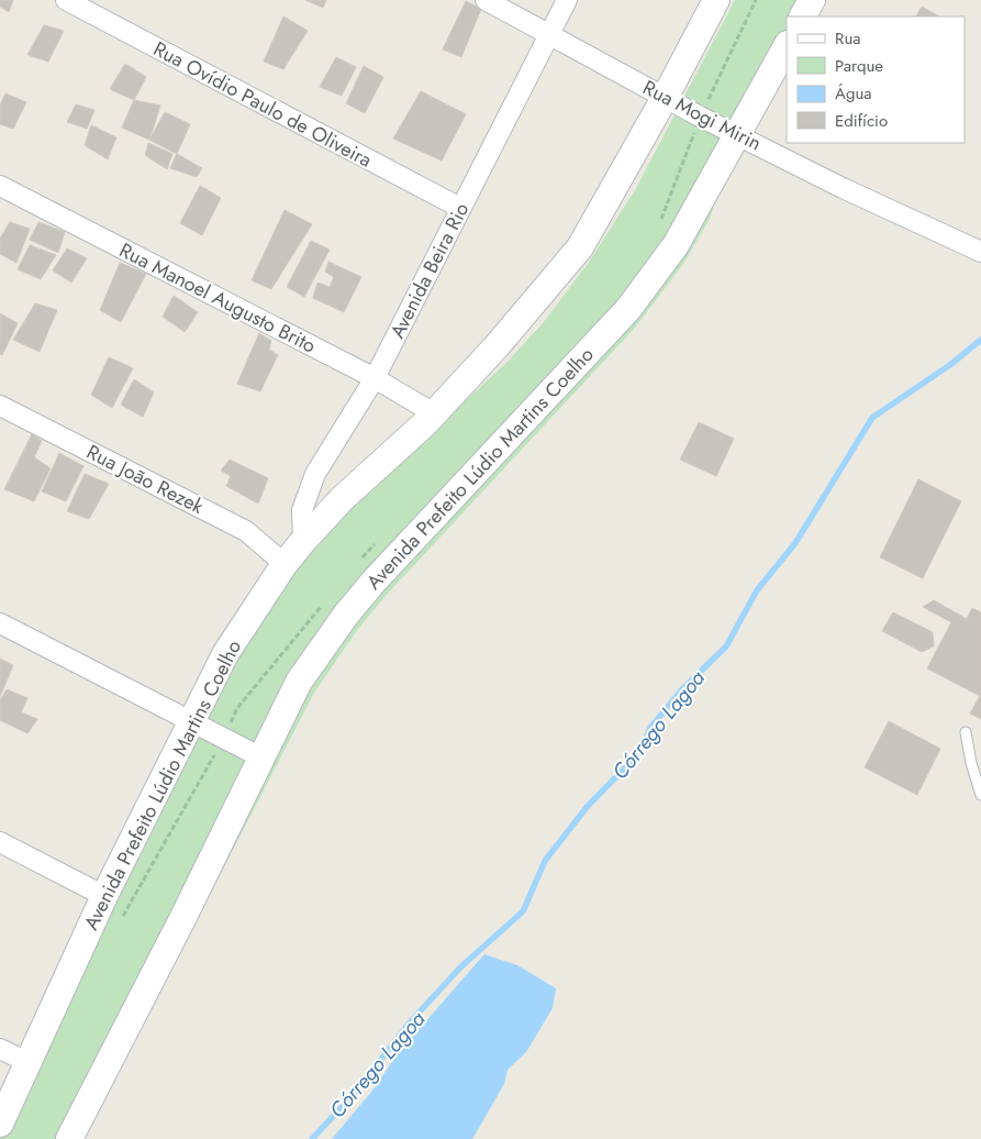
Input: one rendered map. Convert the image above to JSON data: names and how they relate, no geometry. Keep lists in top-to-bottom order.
{
  "streets": {
    "main road": ["Avenida Prefeito Lúdio Martins Coelho"],
    "street": [
      "Rua Ovídio Paulo de Oliveira",
      "Rua Mogi Mirin",
      "Avenida Beira Rio",
      "Rua Manoel Augusto Brito",
      "Rua João Rezek"
    ]
  },
  "crossings": [
    ["Rua Ovídio Paulo de Oliveira", "Avenida Beira Rio"],
    ["Rua Mogi Mirin", "Avenida Beira Rio"],
    ["Rua Mogi Mirin", "Avenida Prefeito Lúdio Martins Coelho"],
    ["Avenida Beira Rio", "Rua Manoel Augusto Brito"],
    ["Avenida Beira Rio", "Avenida Prefeito Lúdio Martins Coelho"],
    ["Rua Manoel Augusto Brito", "Avenida Prefeito Lúdio Martins Coelho"],
    ["Avenida Prefeito Lúdio Martins Coelho", "Rua João Rezek"]
  ],
  "water": ["Córrego Lagoa"],
  "legend": [
    "Rua",
    "Parque",
    "Água",
    "Edifício"
  ]
}
